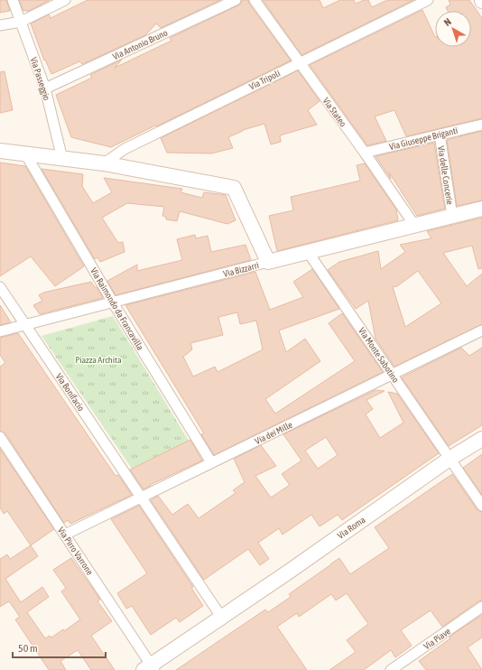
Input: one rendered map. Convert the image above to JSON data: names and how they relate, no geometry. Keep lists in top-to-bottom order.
{
  "streets": {
    "street": [
      "Via Antonio Bruno",
      "Via Passeggio",
      "Via Tripoli",
      "Via Stateo",
      "Via Giuseppe Briganti",
      "Via delle Concerie",
      "Via Bizzarri",
      "Via Raimondo da Francavilla",
      "Via Monte Sabotino",
      "Via Bonifacio",
      "Via dei Mille",
      "Via Roma",
      "Via Pirro Varrone",
      "Via Piave"
    ]
  },
  "crossings": [
    ["Via Antonio Bruno", "Via Passeggio"],
    ["Via Tripoli", "Via Stateo"],
    ["Via Stateo", "Via Giuseppe Briganti"],
    ["Via Stateo", "Via Bizzarri"],
    ["Via Giuseppe Briganti", "Via delle Concerie"],
    ["Via delle Concerie", "Via Bizzarri"],
    ["Via Bizzarri", "Via Raimondo da Francavilla"],
    ["Via Bizzarri", "Via Monte Sabotino"],
    ["Via Bizzarri", "Via Bonifacio"],
    ["Via Raimondo da Francavilla", "Via dei Mille"],
    ["Via Monte Sabotino", "Via dei Mille"],
    ["Via Monte Sabotino", "Via Roma"],
    ["Via Bonifacio", "Via dei Mille"],
    ["Via dei Mille", "Via Pirro Varrone"],
    ["Via Roma", "Via Pirro Varrone"]
  ],
  "parks": ["Piazza Archita"],
  "scale_bar": "50 m",
  "north": "top left"
}
